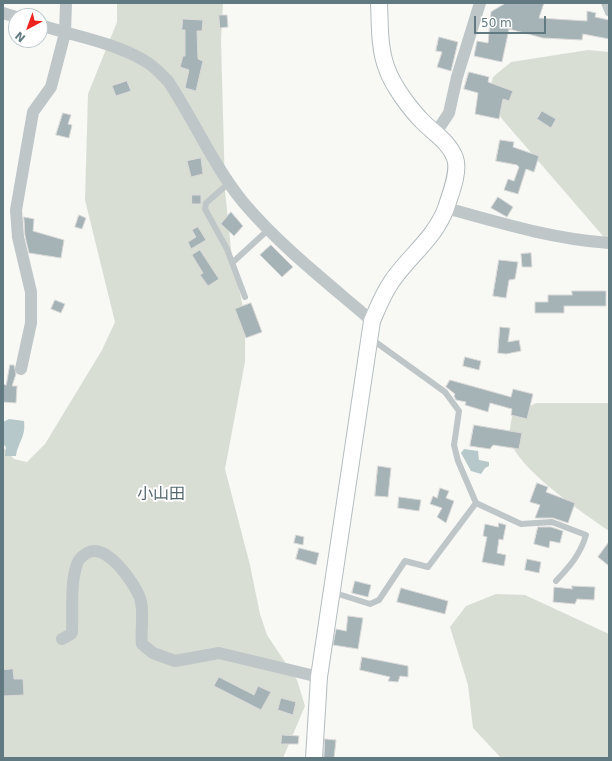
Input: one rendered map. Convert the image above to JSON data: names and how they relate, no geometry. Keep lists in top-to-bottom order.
{
  "districts": ["小山田"],
  "scale_bar": "50 m",
  "north": "bottom left"
}
